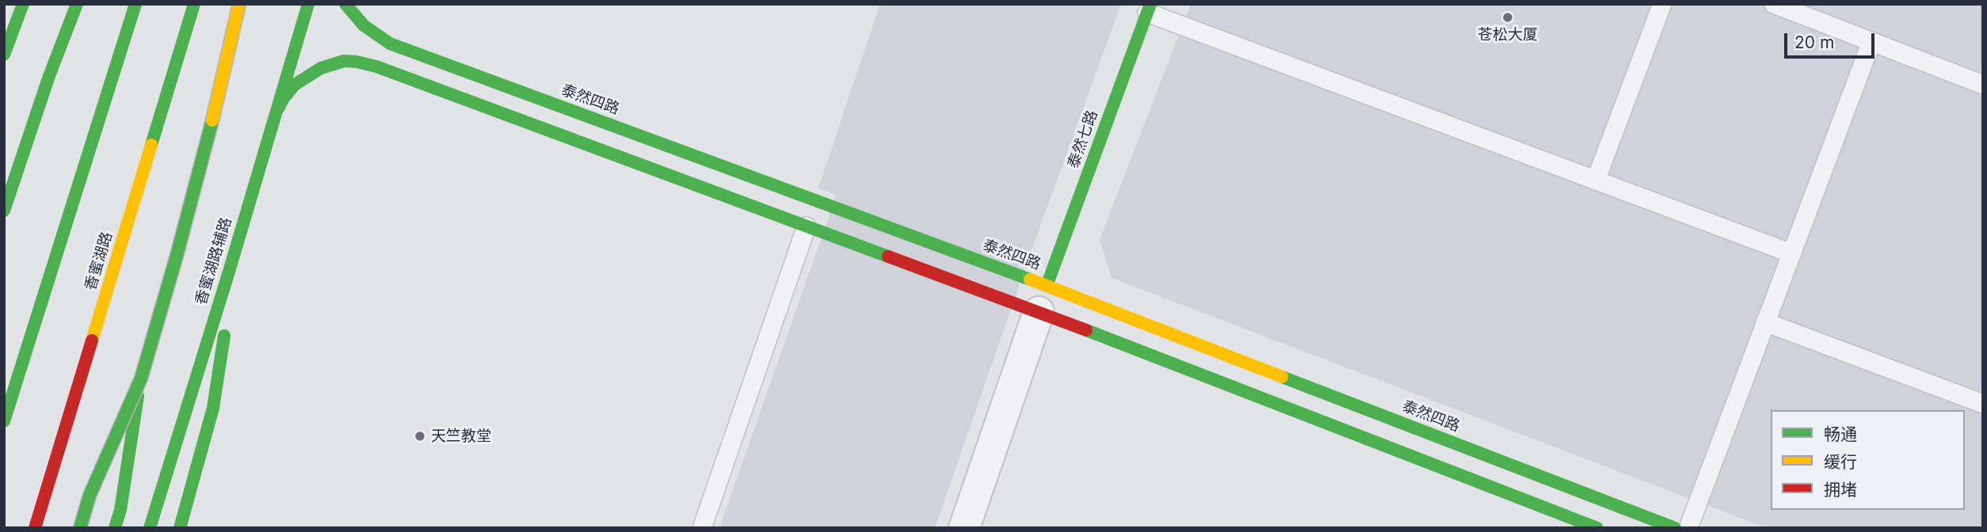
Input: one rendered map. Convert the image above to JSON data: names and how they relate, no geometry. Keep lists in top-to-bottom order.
{
  "streets": {
    "main road": [
      "泰然四路",
      "泰然七路",
      "香蜜湖路",
      "香蜜湖路辅路"
    ]
  },
  "crossings": [
    ["泰然四路", "泰然七路"],
    ["泰然四路", "香蜜湖路辅路"]
  ],
  "places": ["苍松大厦", "天竺教堂"],
  "legend": ["畅通", "缓行", "拥堵"],
  "scale_bar": "20 m"
}
